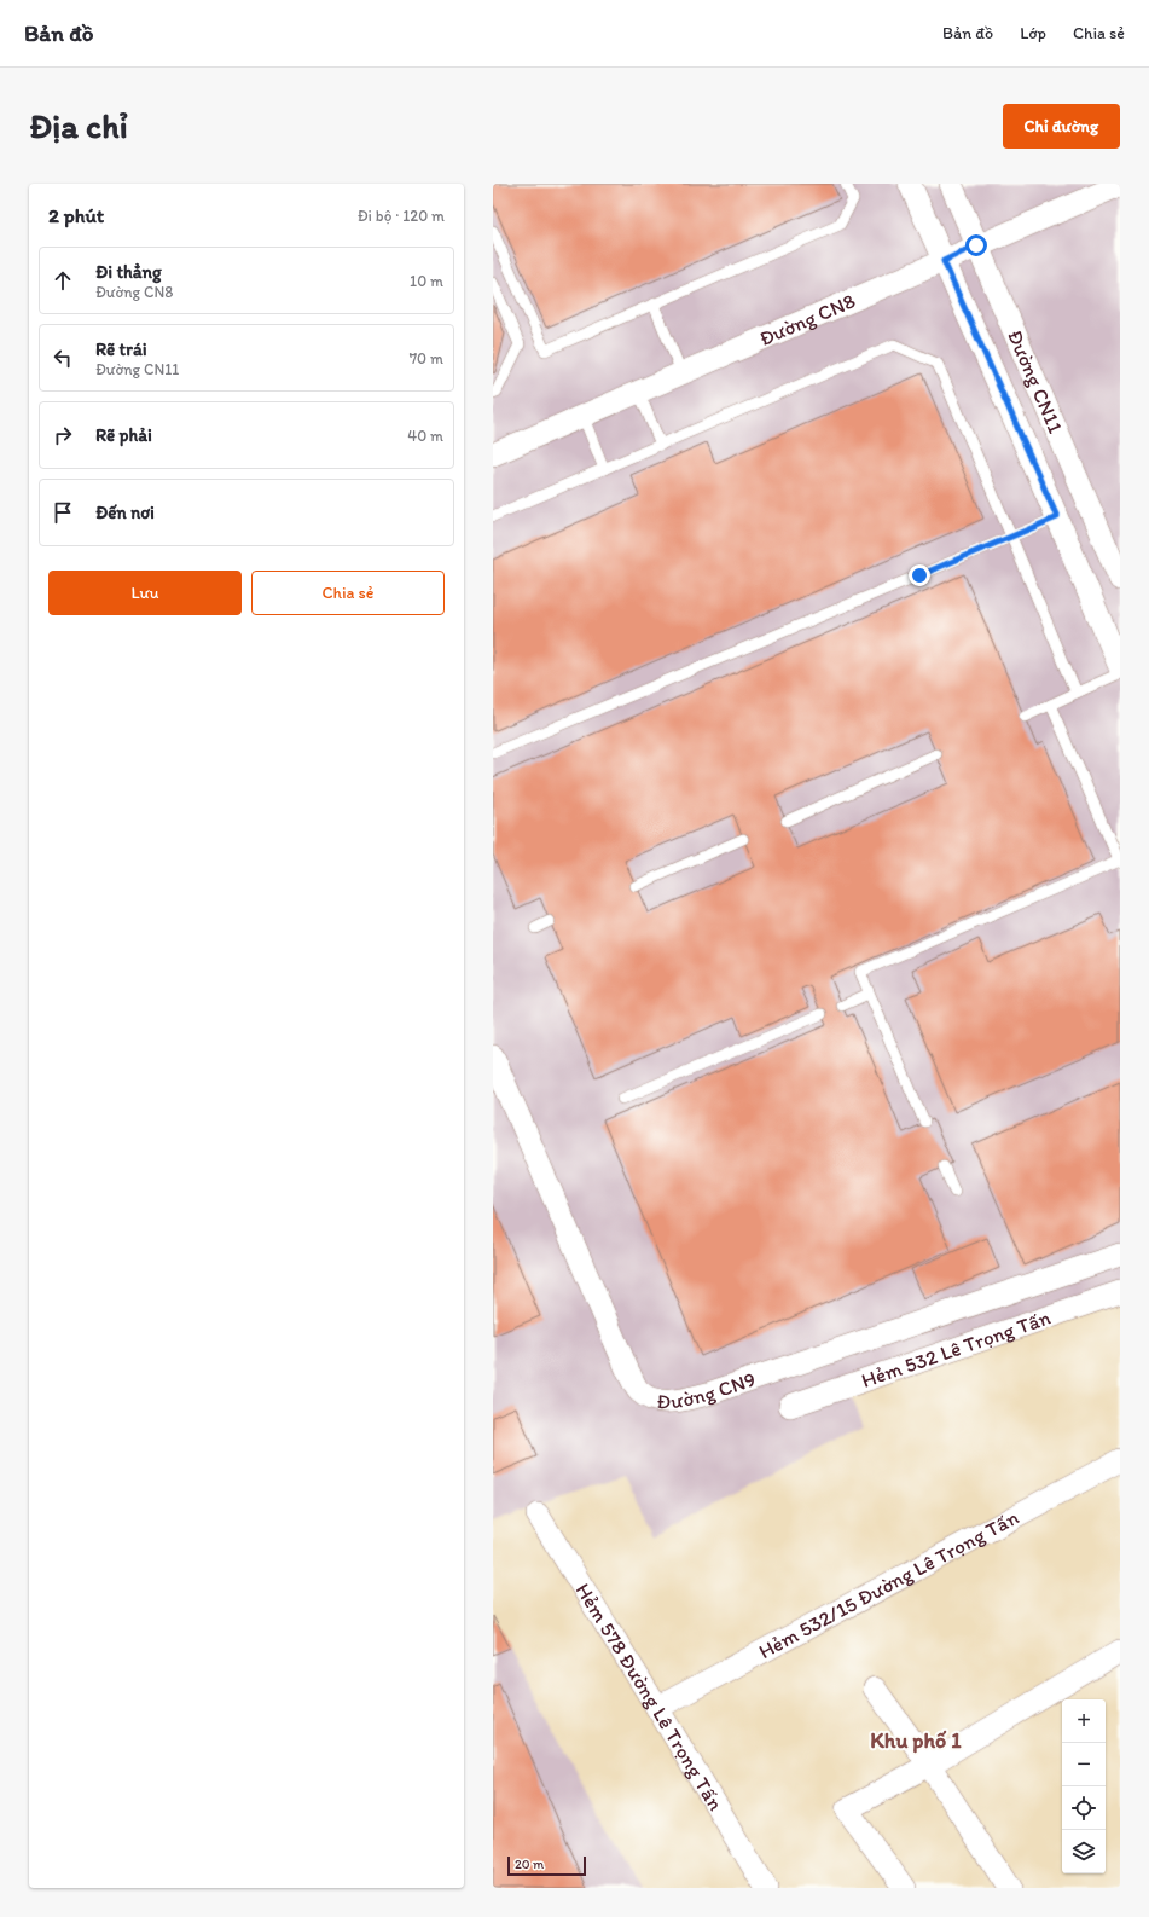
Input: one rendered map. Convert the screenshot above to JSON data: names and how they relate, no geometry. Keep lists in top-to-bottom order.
{
  "streets": {
    "street": [
      "Đường CN8",
      "Đường CN11",
      "Hẻm 532 Lê Trọng Tấn",
      "Đường CN9",
      "Hẻm 532/15 Đường Lê Trọng Tấn",
      "Hẻm 578 Đường Lê Trọng Tấn"
    ]
  },
  "crossings": [
    ["Đường CN8", "Đường CN11"],
    ["Hẻm 532/15 Đường Lê Trọng Tấn", "Hẻm 578 Đường Lê Trọng Tấn"]
  ],
  "districts": ["Khu phố 1"],
  "scale_bar": "20 m",
  "page": {
    "header": "Bản đồ",
    "nav": ["Bản đồ", "Lớp", "Chia sẻ"],
    "buttons": [
      "Chỉ đường",
      ["Lưu", "Chia sẻ"]
    ],
    "title": "Địa chỉ",
    "heading": ["2 phút", "Đi bộ · 120 m"],
    "list": [
      ["Đi thẳng", "Đường CN8", "10 m"],
      ["Rẽ trái", "Đường CN11", "70 m"],
      ["Rẽ phải", "40 m"],
      "Đến nơi"
    ],
    "map_buttons": ["+", "−"],
    "scale": "20 m"
  }
}
